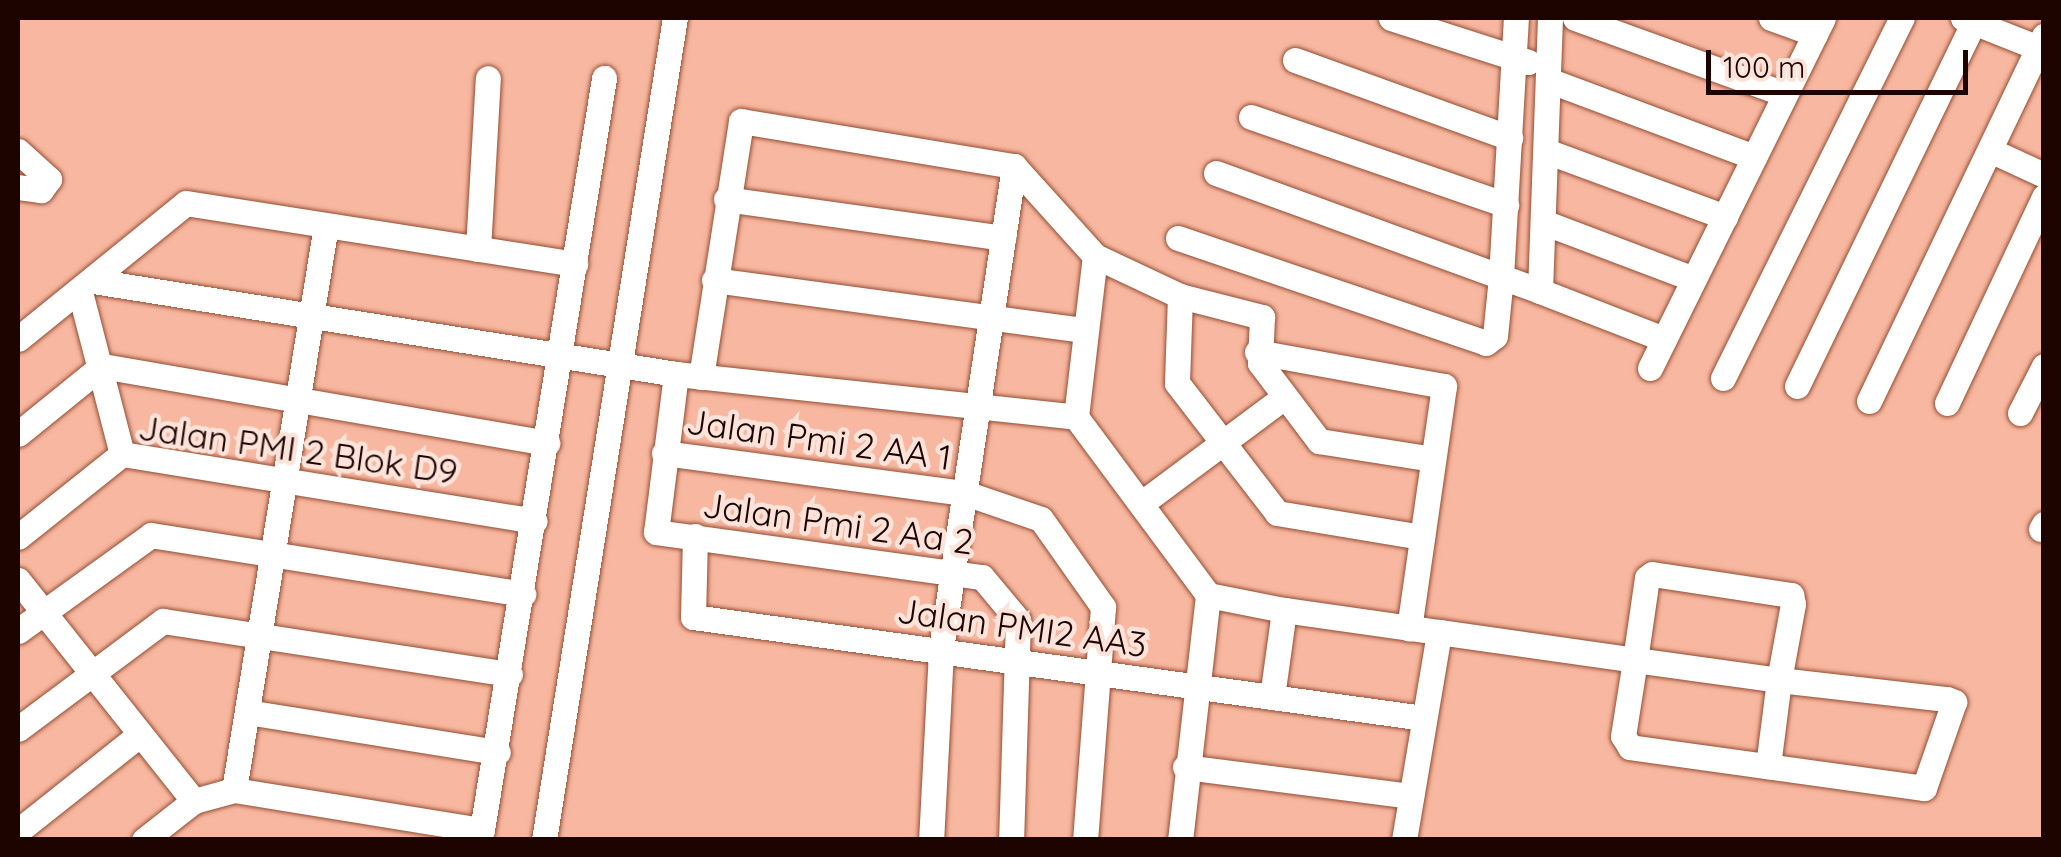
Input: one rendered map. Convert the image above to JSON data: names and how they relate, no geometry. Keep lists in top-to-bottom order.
{
  "streets": {
    "street": [
      "Jalan Pmi 2 AA 1",
      "Jalan PMI 2 Blok D9",
      "Jalan Pmi 2 Aa 2",
      "Jalan PMI2 AA3"
    ]
  },
  "crossings": [
    ["Jalan Pmi 2 AA 1", "Jalan Pmi 2 Aa 2"],
    ["Jalan Pmi 2 AA 1", "Jalan PMI2 AA3"],
    ["Jalan Pmi 2 Aa 2", "Jalan PMI2 AA3"]
  ],
  "scale_bar": "100 m"
}
